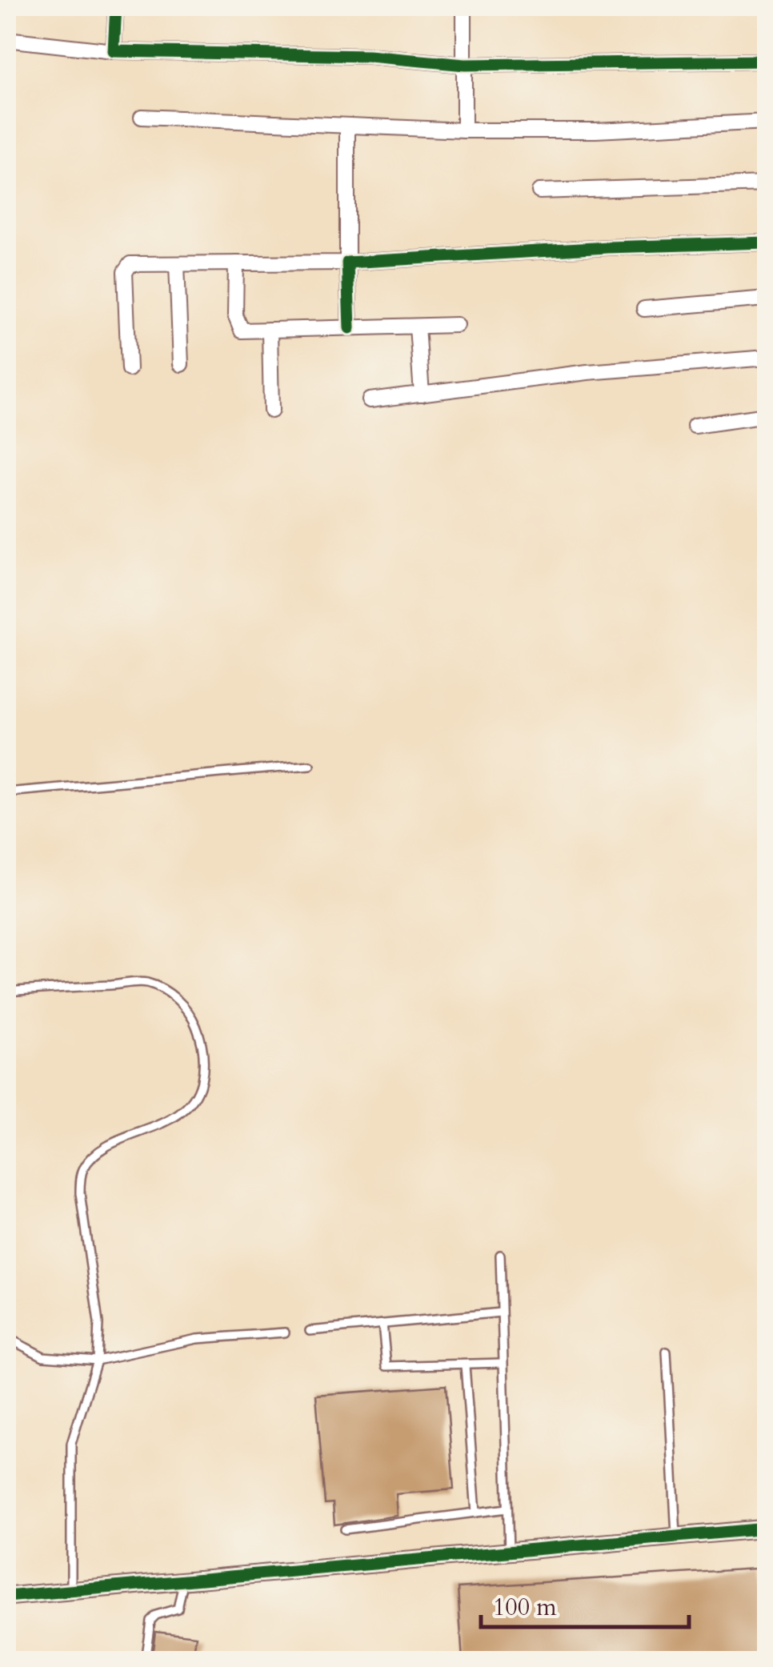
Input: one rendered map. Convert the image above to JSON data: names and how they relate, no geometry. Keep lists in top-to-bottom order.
{
  "scale_bar": "100 m"
}
